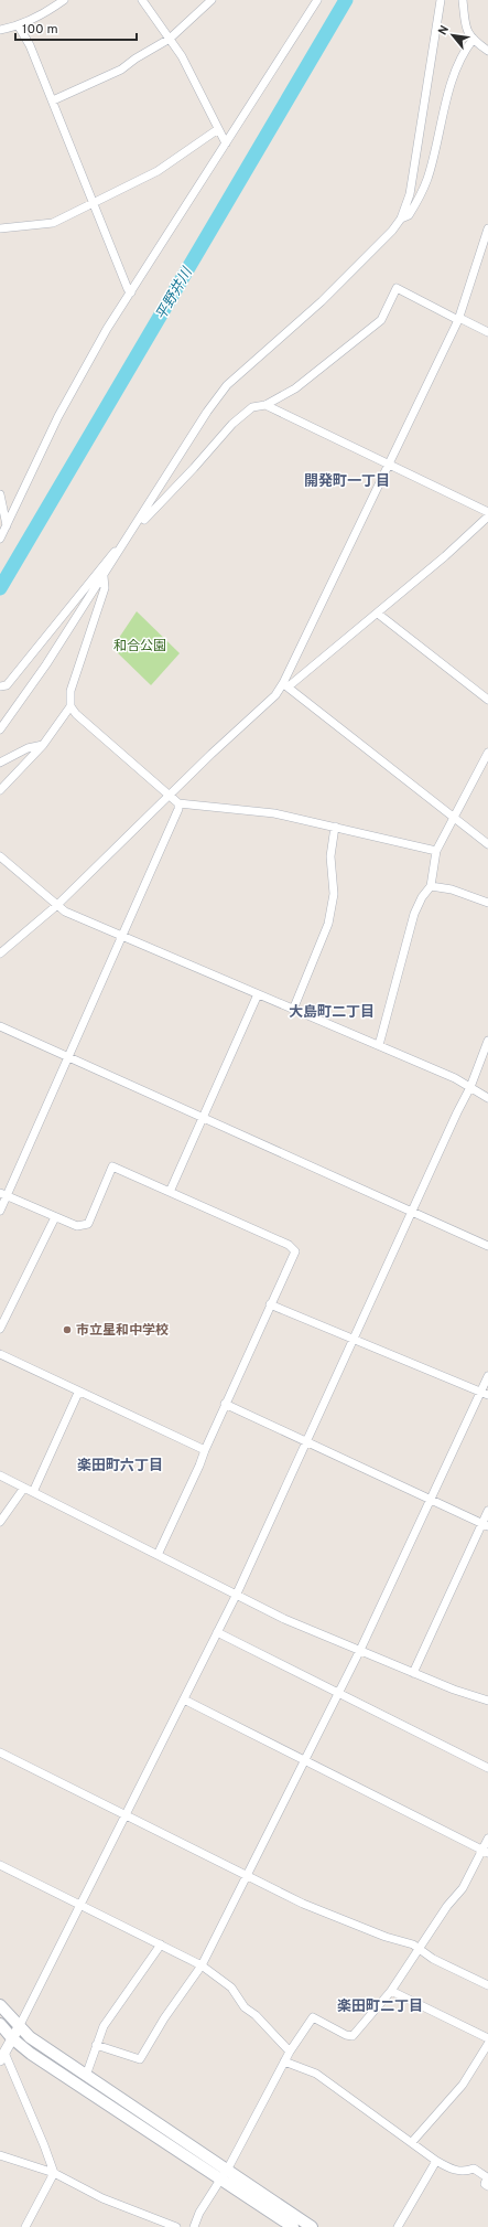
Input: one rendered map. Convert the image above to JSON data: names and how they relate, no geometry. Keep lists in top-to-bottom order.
{
  "districts": [
    "開発町一丁目",
    "大島町二丁目",
    "楽田町六丁目",
    "楽田町二丁目"
  ],
  "water": ["平野井川"],
  "parks": ["和合公園"],
  "places": ["市立星和中学校"],
  "scale_bar": "100 m",
  "north": "top left"
}
